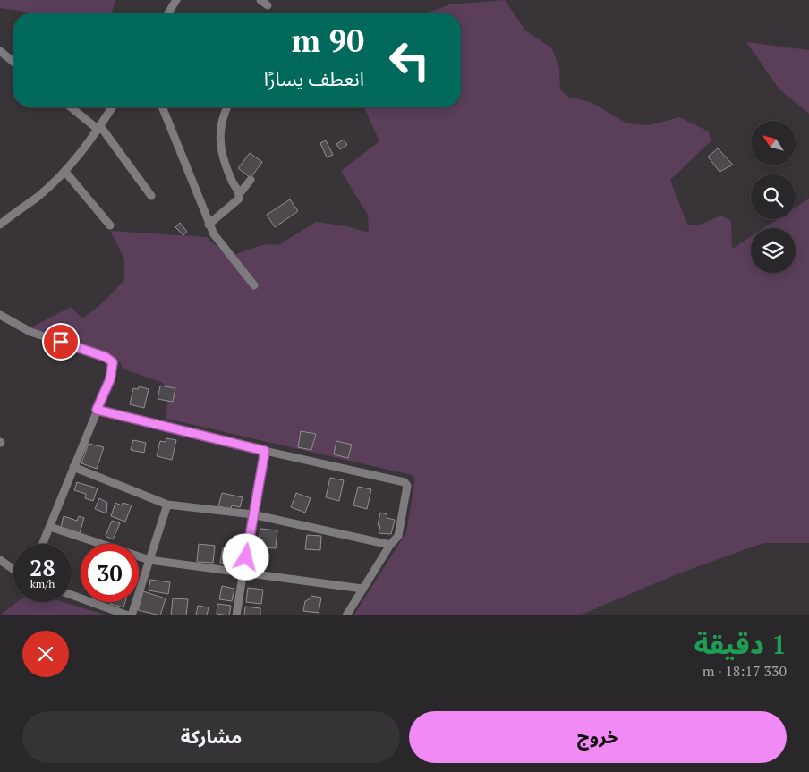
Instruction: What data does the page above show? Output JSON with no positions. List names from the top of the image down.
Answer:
{
  "north": "top left",
  "page": {
    "turn": ["90 m", "انعطف يسارًا"],
    "speed": "28 km/h",
    "limit": "30",
    "heading": ["1 دقيقة", "330 m · 18:17"],
    "buttons": ["خروج", "مشاركة"]
  }
}
